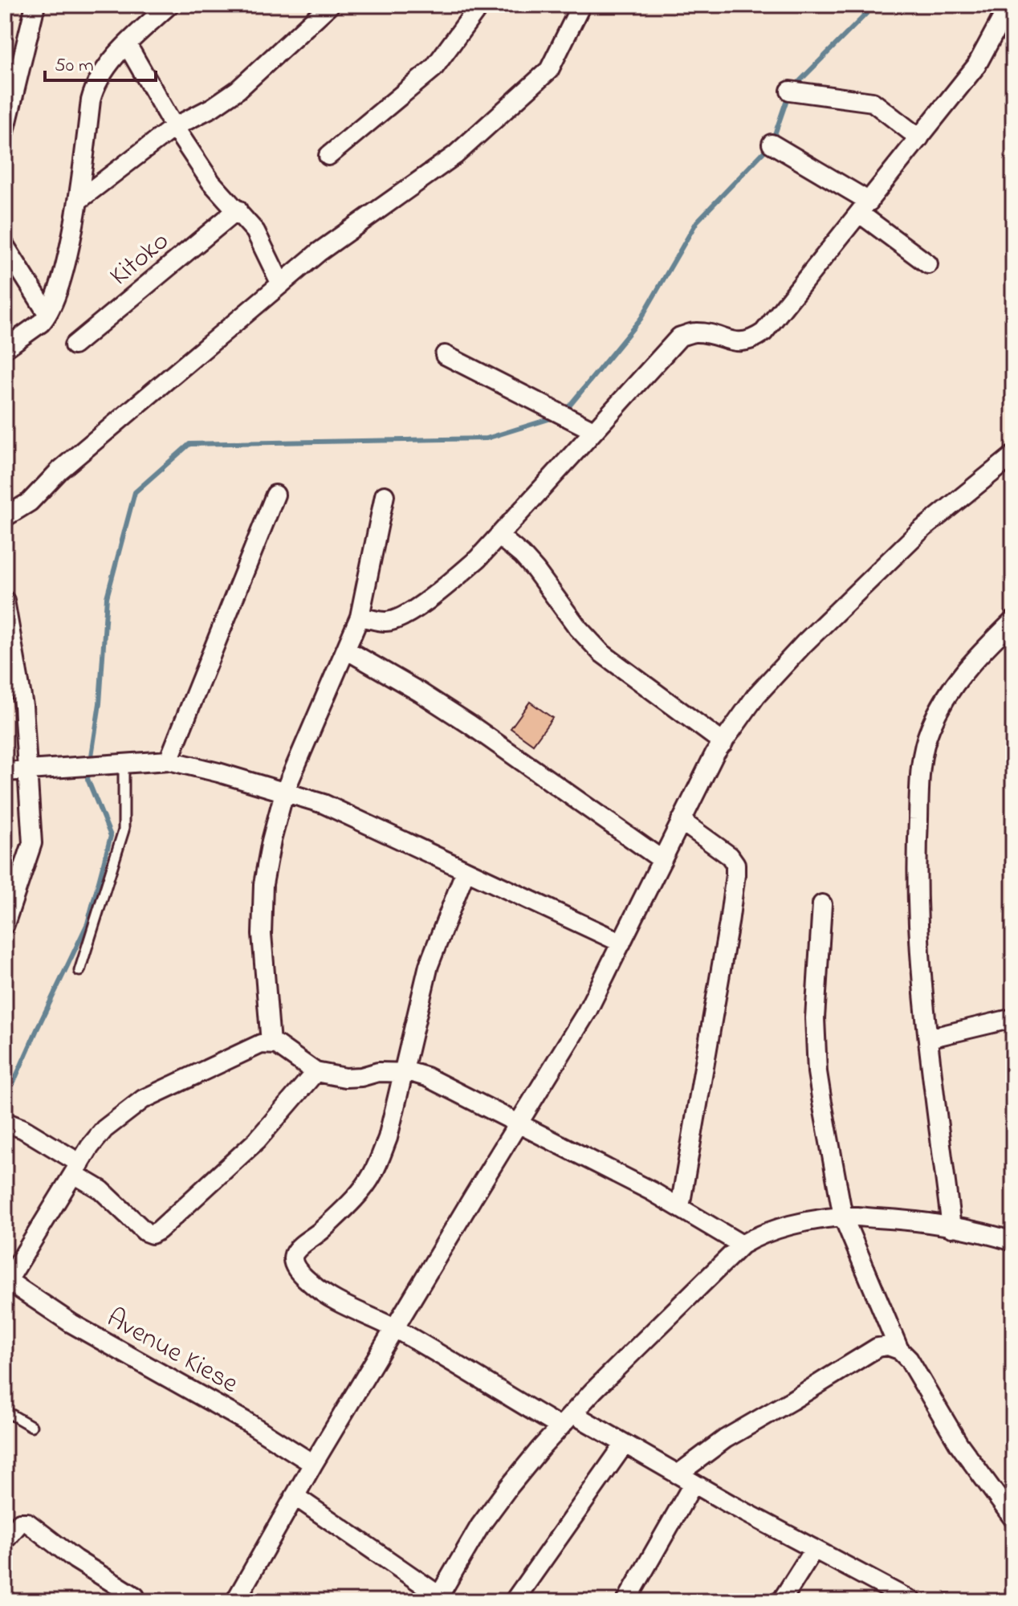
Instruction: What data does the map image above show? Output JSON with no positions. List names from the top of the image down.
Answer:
{
  "streets": {
    "street": ["Kitoko", "Avenue Kiese"]
  },
  "scale_bar": "50 m"
}
